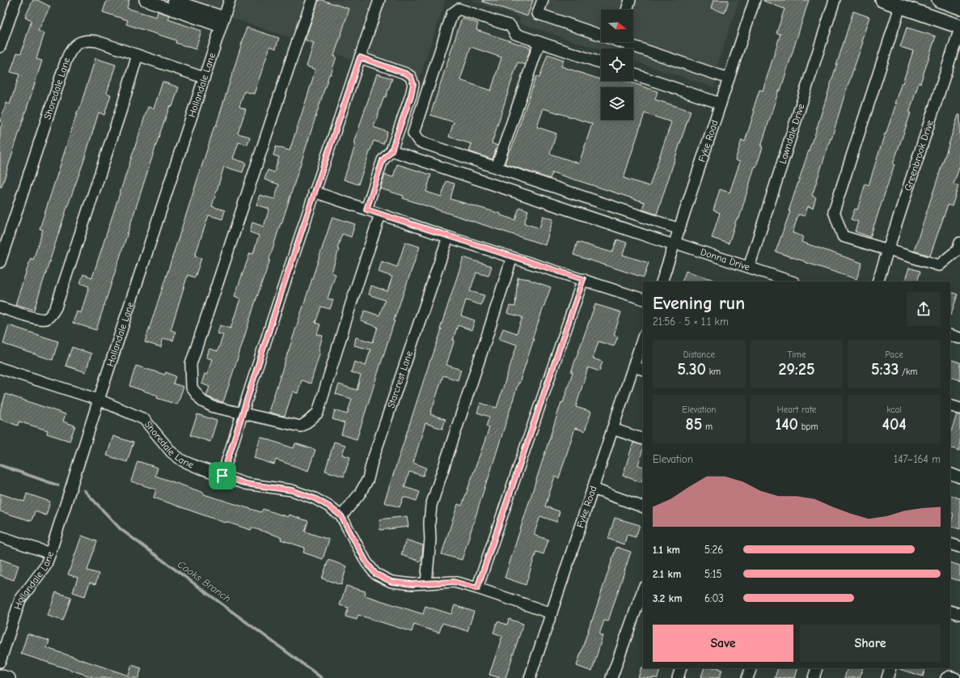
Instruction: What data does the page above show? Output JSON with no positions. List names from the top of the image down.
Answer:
{
  "streets": {
    "street": [
      "Hollandale Lane",
      "Shoredale Lane",
      "Lawndale Drive",
      "Fyke Road",
      "Greenbrook Drive",
      "Donna Drive",
      "Starcrest Lane"
    ]
  },
  "crossings": [
    ["Hollandale Lane", "Shoredale Lane"],
    ["Shoredale Lane", "Fyke Road"],
    ["Shoredale Lane", "Starcrest Lane"],
    ["Lawndale Drive", "Donna Drive"],
    ["Fyke Road", "Donna Drive"]
  ],
  "water": ["Cooks Branch"],
  "north": "right",
  "page": {
    "heading": ["Evening run", "21:56 · 5 × 1.1 km"],
    "stats": [
      ["Distance", "5.30 km"],
      ["Time", "29:25"],
      ["Pace", "5:33 /km"],
      ["Elevation", "85 m"],
      ["Heart rate", "140 bpm"],
      ["kcal", "404"]
    ],
    "chart": ["Elevation", "147–164 m"],
    "list": [
      {
        "name": "1.1 km",
        "note": "5:26"
      },
      {
        "name": "2.1 km",
        "note": "5:15"
      },
      {
        "name": "3.2 km",
        "note": "6:03"
      }
    ],
    "buttons": ["Save", "Share"]
  }
}
